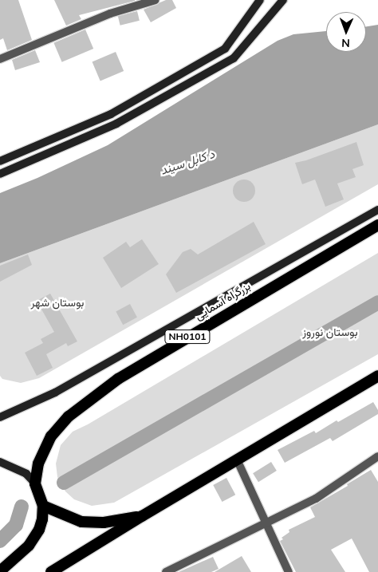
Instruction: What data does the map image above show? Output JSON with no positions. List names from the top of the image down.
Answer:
{
  "streets": {
    "highway": ["بزرگراه آسمایی", "NH0101"]
  },
  "crossings": [
    ["بزرگراه آسمایی", "NH0101"]
  ],
  "water": ["د کابل سيند"],
  "parks": ["بوستان شهر", "بوستان نوروز"],
  "north": "bottom"
}
